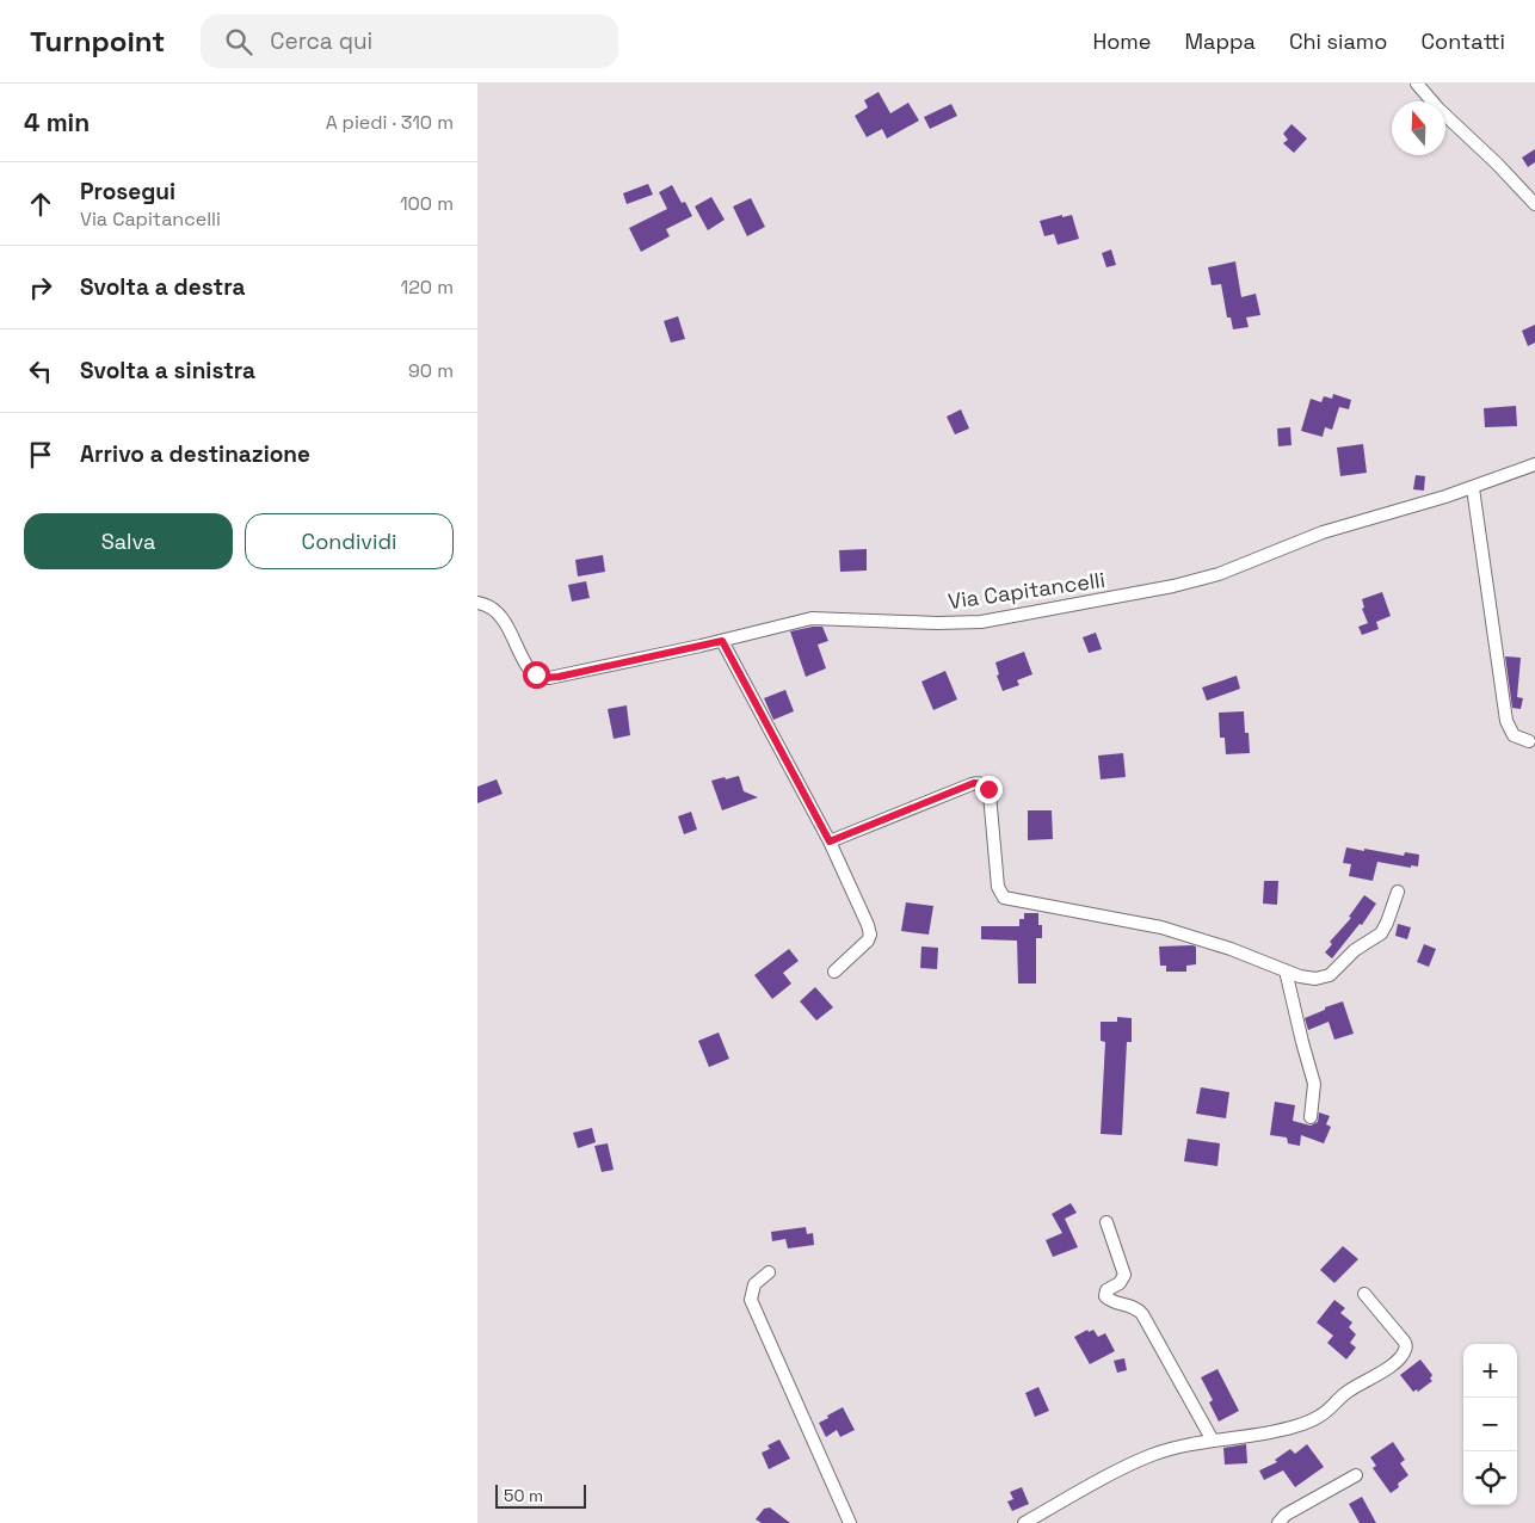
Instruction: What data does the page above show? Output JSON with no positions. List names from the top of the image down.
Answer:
{
  "streets": {
    "street": ["Via Capitancelli"]
  },
  "scale_bar": "50 m",
  "north": "top",
  "page": {
    "header": "Turnpoint",
    "search": "Cerca qui",
    "nav": [
      "Home",
      "Mappa",
      "Chi siamo",
      "Contatti"
    ],
    "heading": ["4 min", "A piedi · 310 m"],
    "list": [
      ["Prosegui", "Via Capitancelli", "100 m"],
      ["Svolta a destra", "120 m"],
      ["Svolta a sinistra", "90 m"],
      "Arrivo a destinazione"
    ],
    "buttons": ["Salva", "Condividi"],
    "map_buttons": ["+", "−"],
    "scale": "50 m"
  }
}
